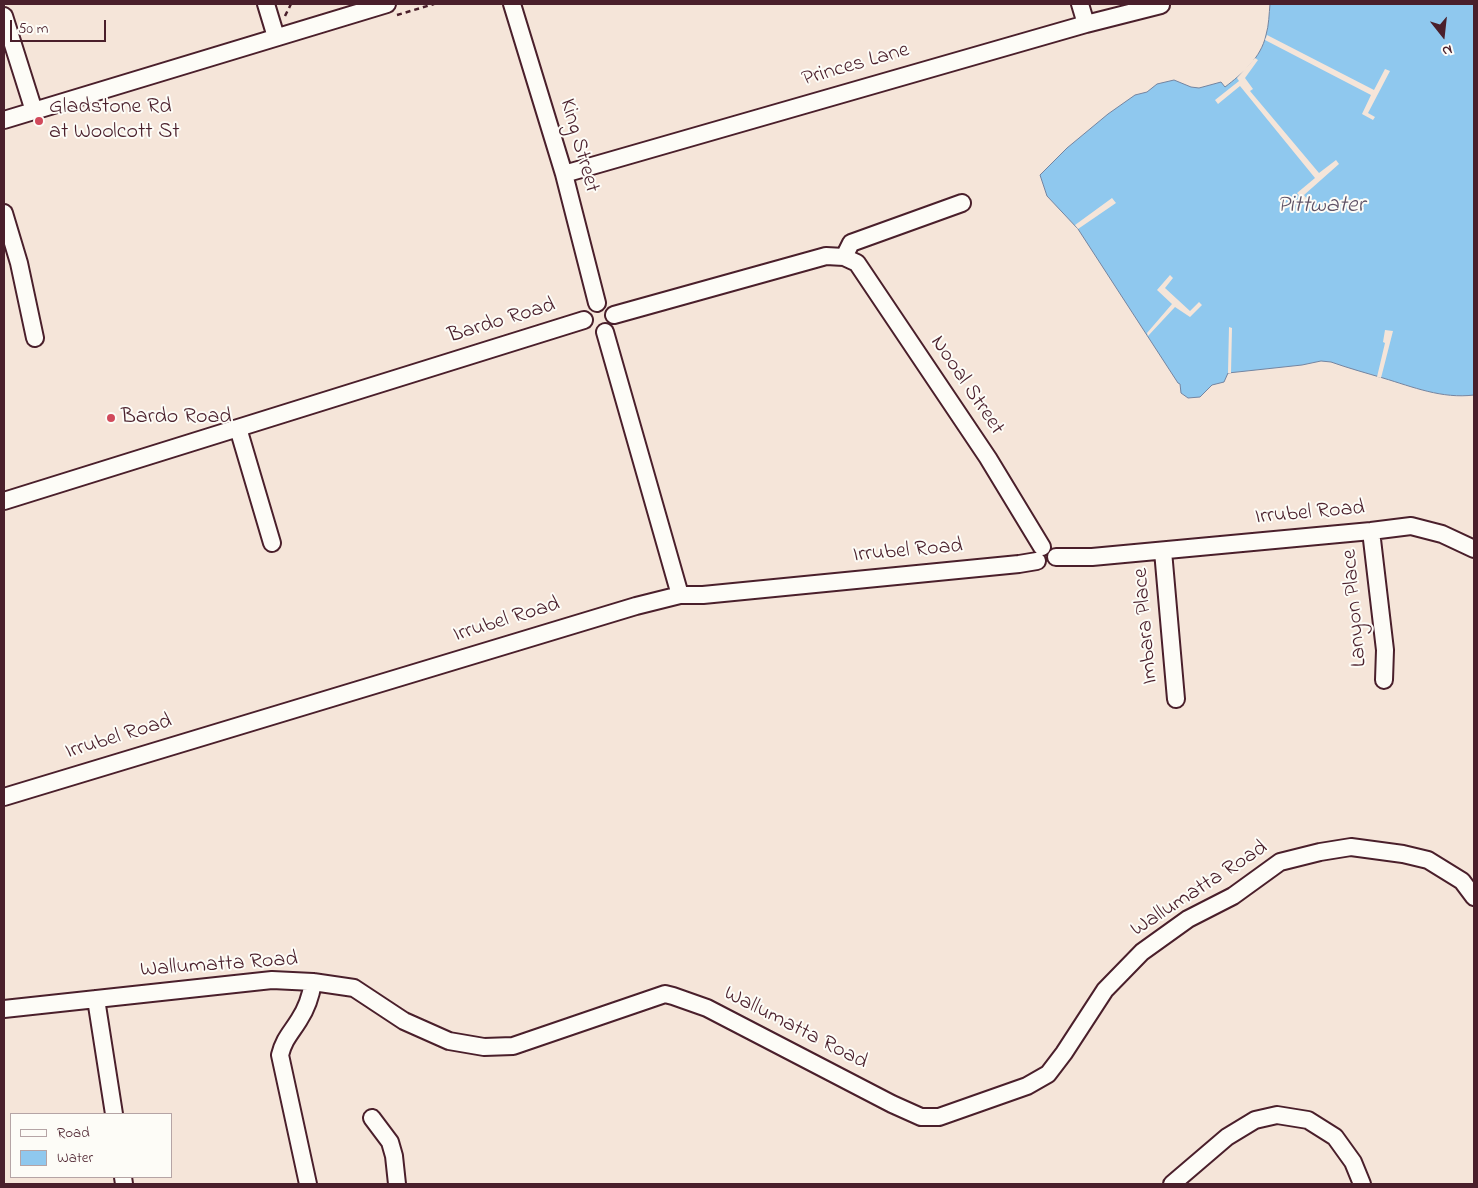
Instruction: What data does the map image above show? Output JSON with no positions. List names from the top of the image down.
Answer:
{
  "streets": {
    "street": [
      "Princes Lane",
      "King Street",
      "Bardo Road",
      "Nooal Street",
      "Irrubel Road",
      "Lanyon Place",
      "Imbara Place",
      "Wallumatta Road"
    ]
  },
  "crossings": [
    ["Princes Lane", "King Street"],
    ["King Street", "Bardo Road"],
    ["Nooal Street", "Irrubel Road"],
    ["Irrubel Road", "Lanyon Place"],
    ["Irrubel Road", "Imbara Place"]
  ],
  "water": ["Pittwater"],
  "places": ["Gladstone Rd at Woolcott St", "Bardo Road"],
  "legend": ["Road", "Water"],
  "scale_bar": "50 m",
  "north": "bottom"
}
